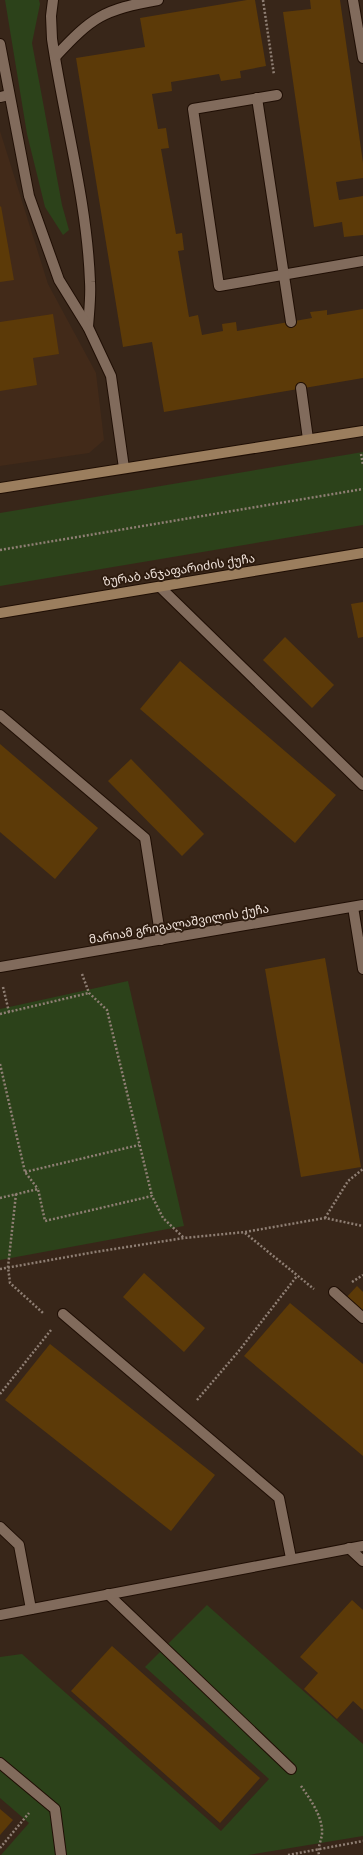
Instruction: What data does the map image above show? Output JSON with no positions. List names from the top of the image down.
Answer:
{
  "streets": {
    "main road": ["ზურაბ ანჯაფარიძის ქუჩა"],
    "street": ["მარიამ გრიგალაშვილის ქუჩა"]
  }
}
